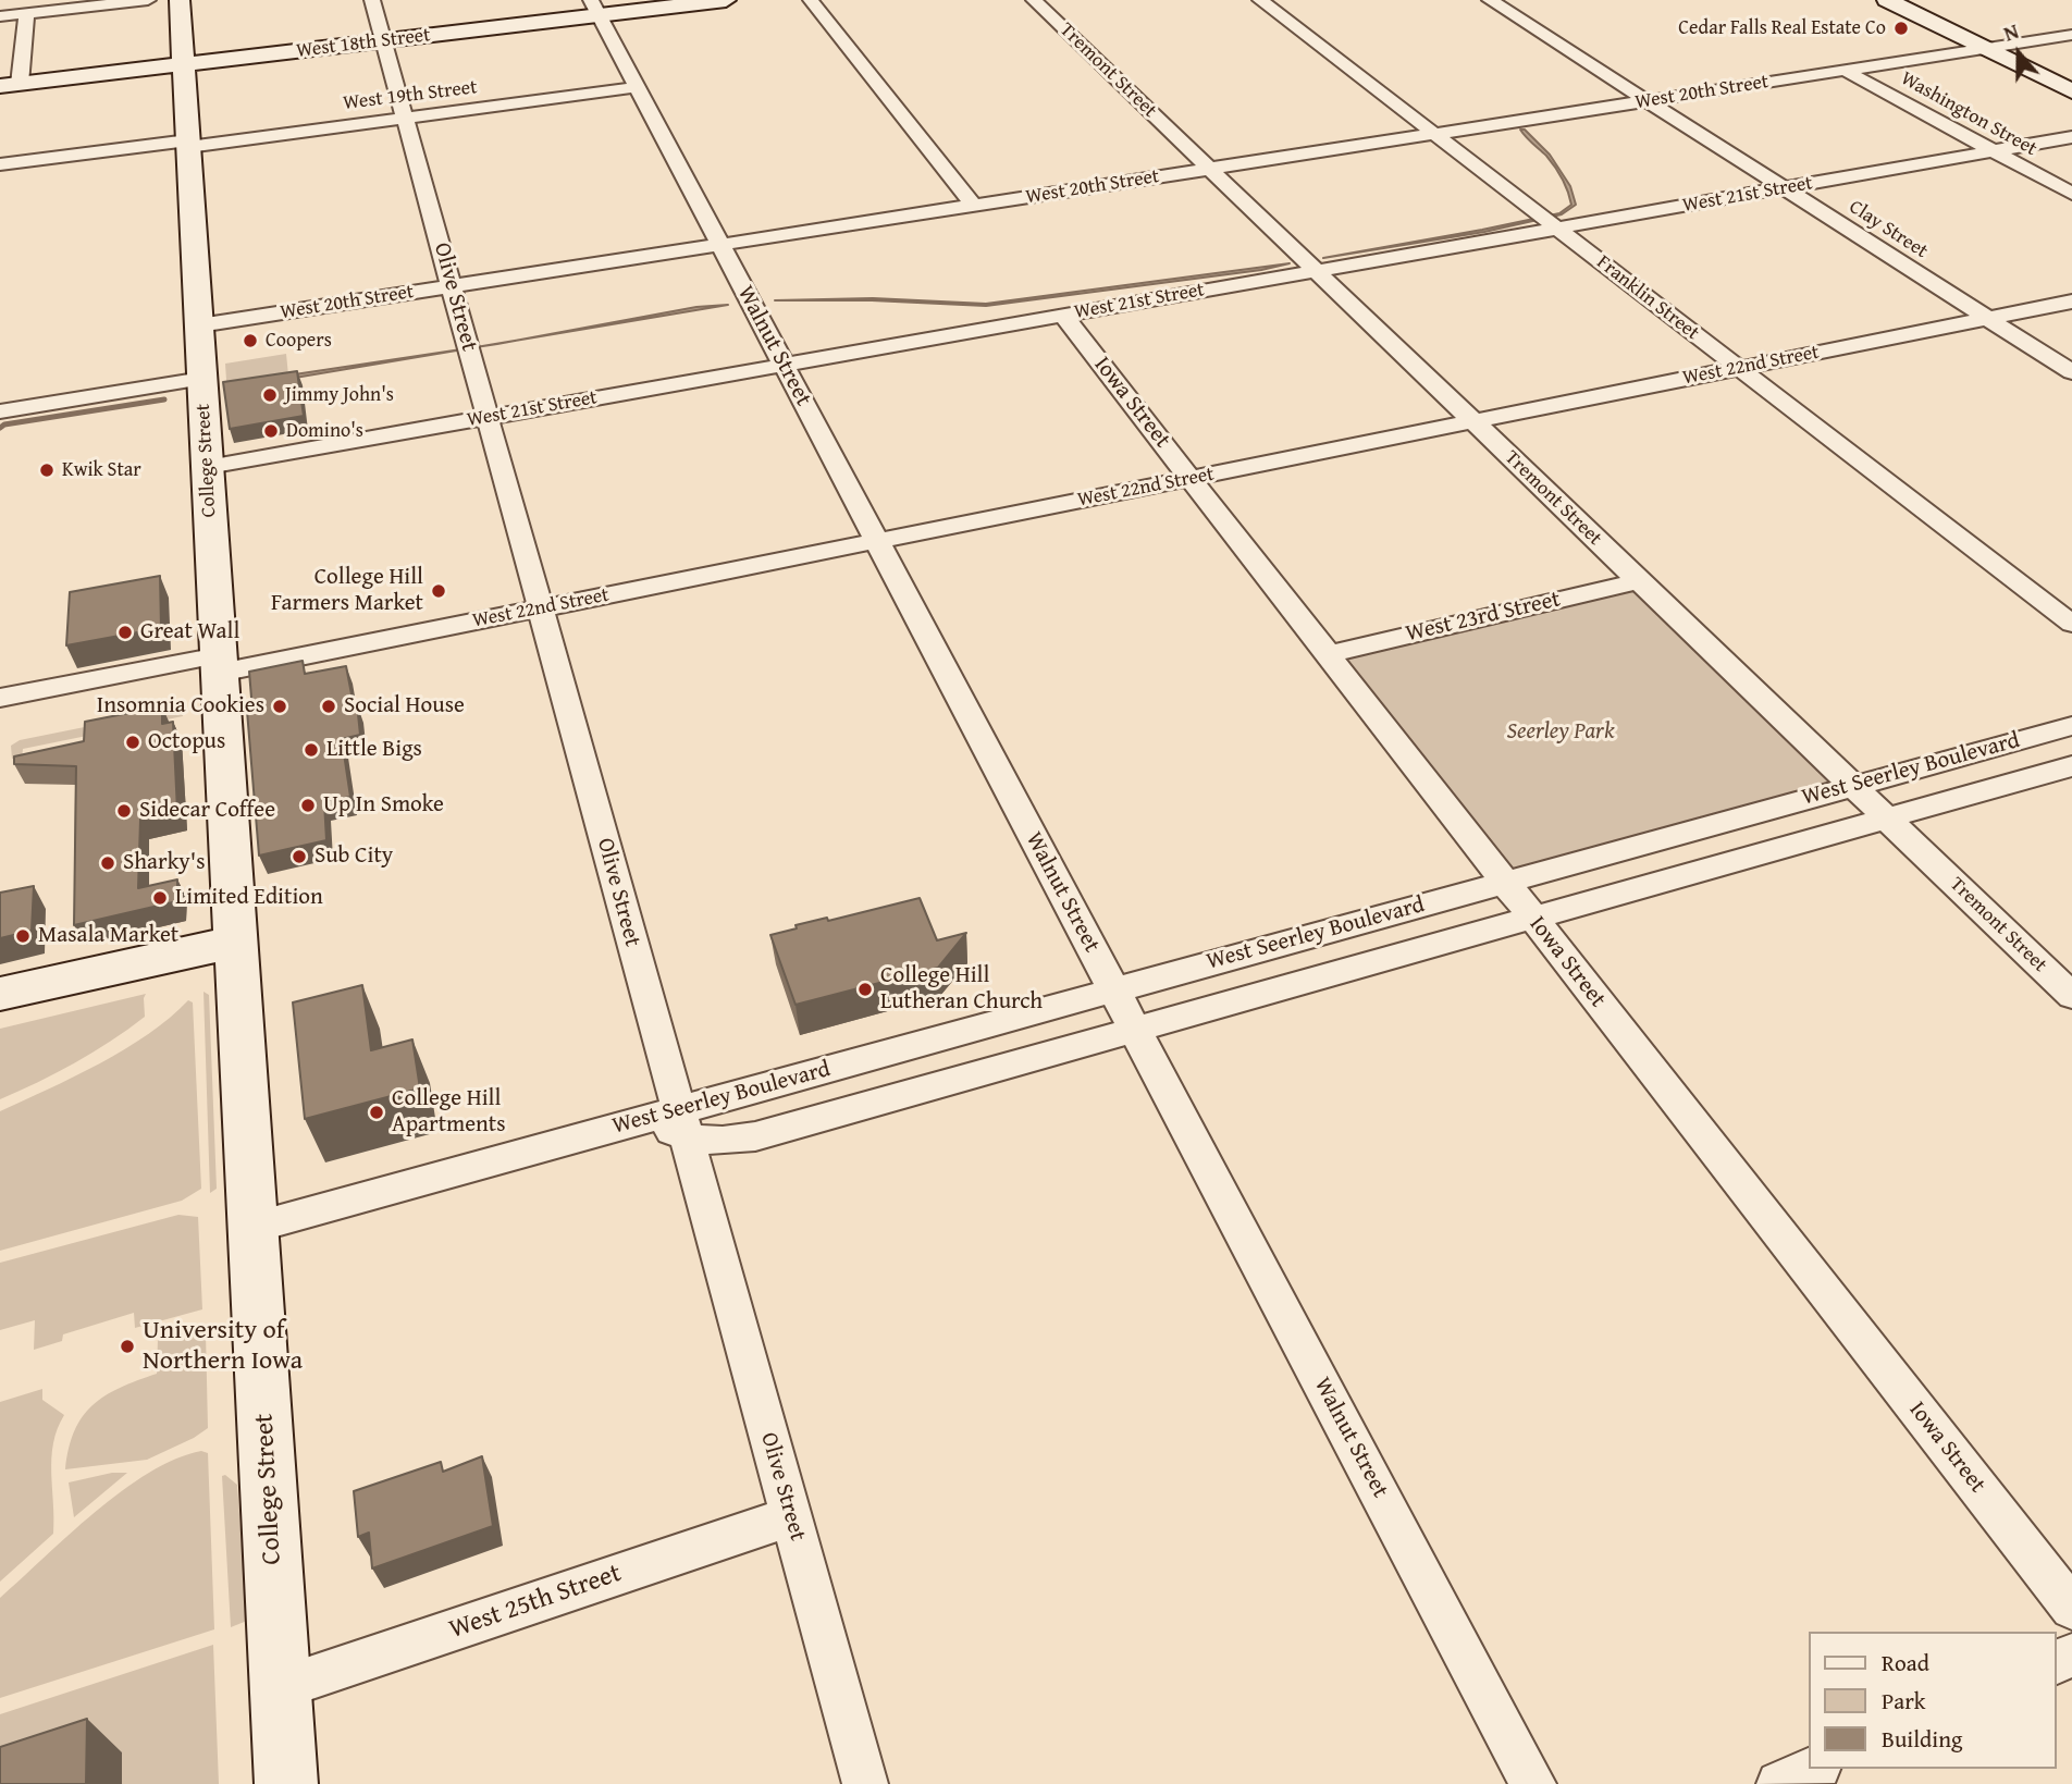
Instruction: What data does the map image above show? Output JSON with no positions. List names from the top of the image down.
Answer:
{
  "streets": {
    "street": [
      "West 18th Street",
      "Tremont Street",
      "West 20th Street",
      "West 19th Street",
      "Washington Street",
      "West 21st Street",
      "Clay Street",
      "Olive Street",
      "Franklin Street",
      "Walnut Street",
      "West 22nd Street",
      "Iowa Street",
      "College Street",
      "West 23rd Street",
      "West Seerley Boulevard",
      "West 25th Street"
    ]
  },
  "crossings": [
    ["West 18th Street", "Olive Street"],
    ["West 18th Street", "Walnut Street"],
    ["West 18th Street", "College Street"],
    ["Tremont Street", "West 20th Street"],
    ["Tremont Street", "West 21st Street"],
    ["Tremont Street", "West 22nd Street"],
    ["Tremont Street", "West 23rd Street"],
    ["Tremont Street", "West Seerley Boulevard"],
    ["West 20th Street", "Washington Street"],
    ["West 20th Street", "Clay Street"],
    ["West 20th Street", "Olive Street"],
    ["West 20th Street", "Franklin Street"],
    ["West 20th Street", "Walnut Street"],
    ["West 20th Street", "College Street"],
    ["West 19th Street", "Olive Street"],
    ["West 19th Street", "Walnut Street"],
    ["West 19th Street", "College Street"],
    ["Washington Street", "West 21st Street"],
    ["West 21st Street", "Clay Street"],
    ["West 21st Street", "Olive Street"],
    ["West 21st Street", "Franklin Street"],
    ["West 21st Street", "Walnut Street"],
    ["West 21st Street", "Iowa Street"],
    ["West 21st Street", "College Street"],
    ["Clay Street", "West 22nd Street"],
    ["Olive Street", "West 22nd Street"],
    ["Olive Street", "West Seerley Boulevard"],
    ["Olive Street", "West 25th Street"],
    ["Franklin Street", "West 22nd Street"],
    ["Walnut Street", "West 22nd Street"],
    ["Walnut Street", "West Seerley Boulevard"],
    ["West 22nd Street", "Iowa Street"],
    ["West 22nd Street", "College Street"],
    ["Iowa Street", "West 23rd Street"],
    ["Iowa Street", "West Seerley Boulevard"],
    ["College Street", "West Seerley Boulevard"],
    ["College Street", "West 25th Street"]
  ],
  "parks": ["Seerley Park"],
  "places": [
    "Cedar Falls Real Estate Co",
    "Coopers",
    "Jimmy John's",
    "Domino's",
    "Kwik Star",
    "College Hill Farmers Market",
    "Great Wall",
    "Insomnia Cookies",
    "Social House",
    "Octopus",
    "Little Bigs",
    "Up In Smoke",
    "Sidecar Coffee",
    "Sub City",
    "Sharky's",
    "Limited Edition",
    "Masala Market",
    "College Hill Lutheran Church",
    "College Hill Apartments",
    "University of Northern Iowa"
  ],
  "legend": ["Road", "Park", "Building"],
  "north": "top"
}
